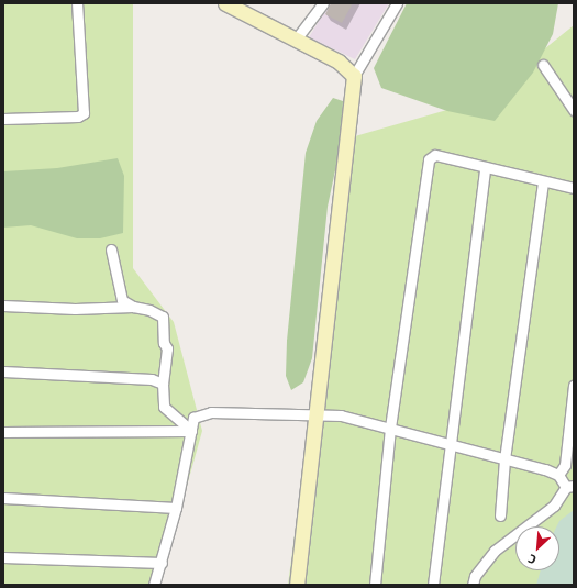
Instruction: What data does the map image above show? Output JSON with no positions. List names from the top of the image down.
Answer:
{
  "north": "bottom left"
}
